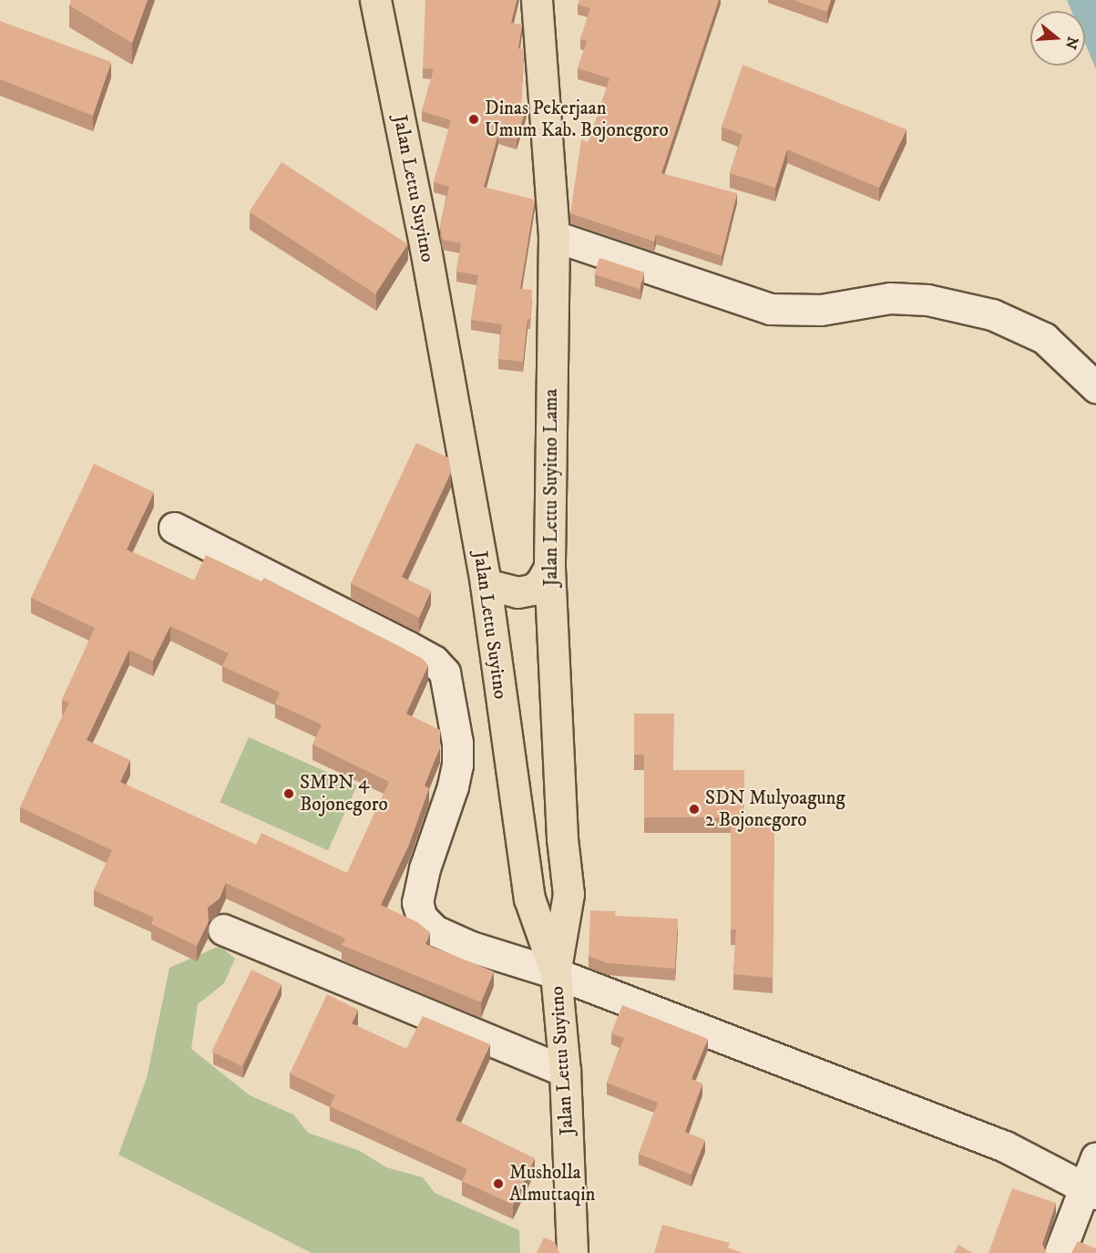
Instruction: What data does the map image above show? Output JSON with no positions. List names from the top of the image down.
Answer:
{
  "streets": {
    "main road": ["Jalan Lettu Suyitno", "Jalan Lettu Suyitno Lama"]
  },
  "crossings": [
    ["Jalan Lettu Suyitno", "Jalan Lettu Suyitno Lama"]
  ],
  "places": [
    "Dinas Pekerjaan Umum Kab. Bojonegoro",
    "SMPN 4 Bojonegoro",
    "SDN Mulyoagung 2 Bojonegoro",
    "Musholla Almuttaqin"
  ],
  "north": "right"
}
